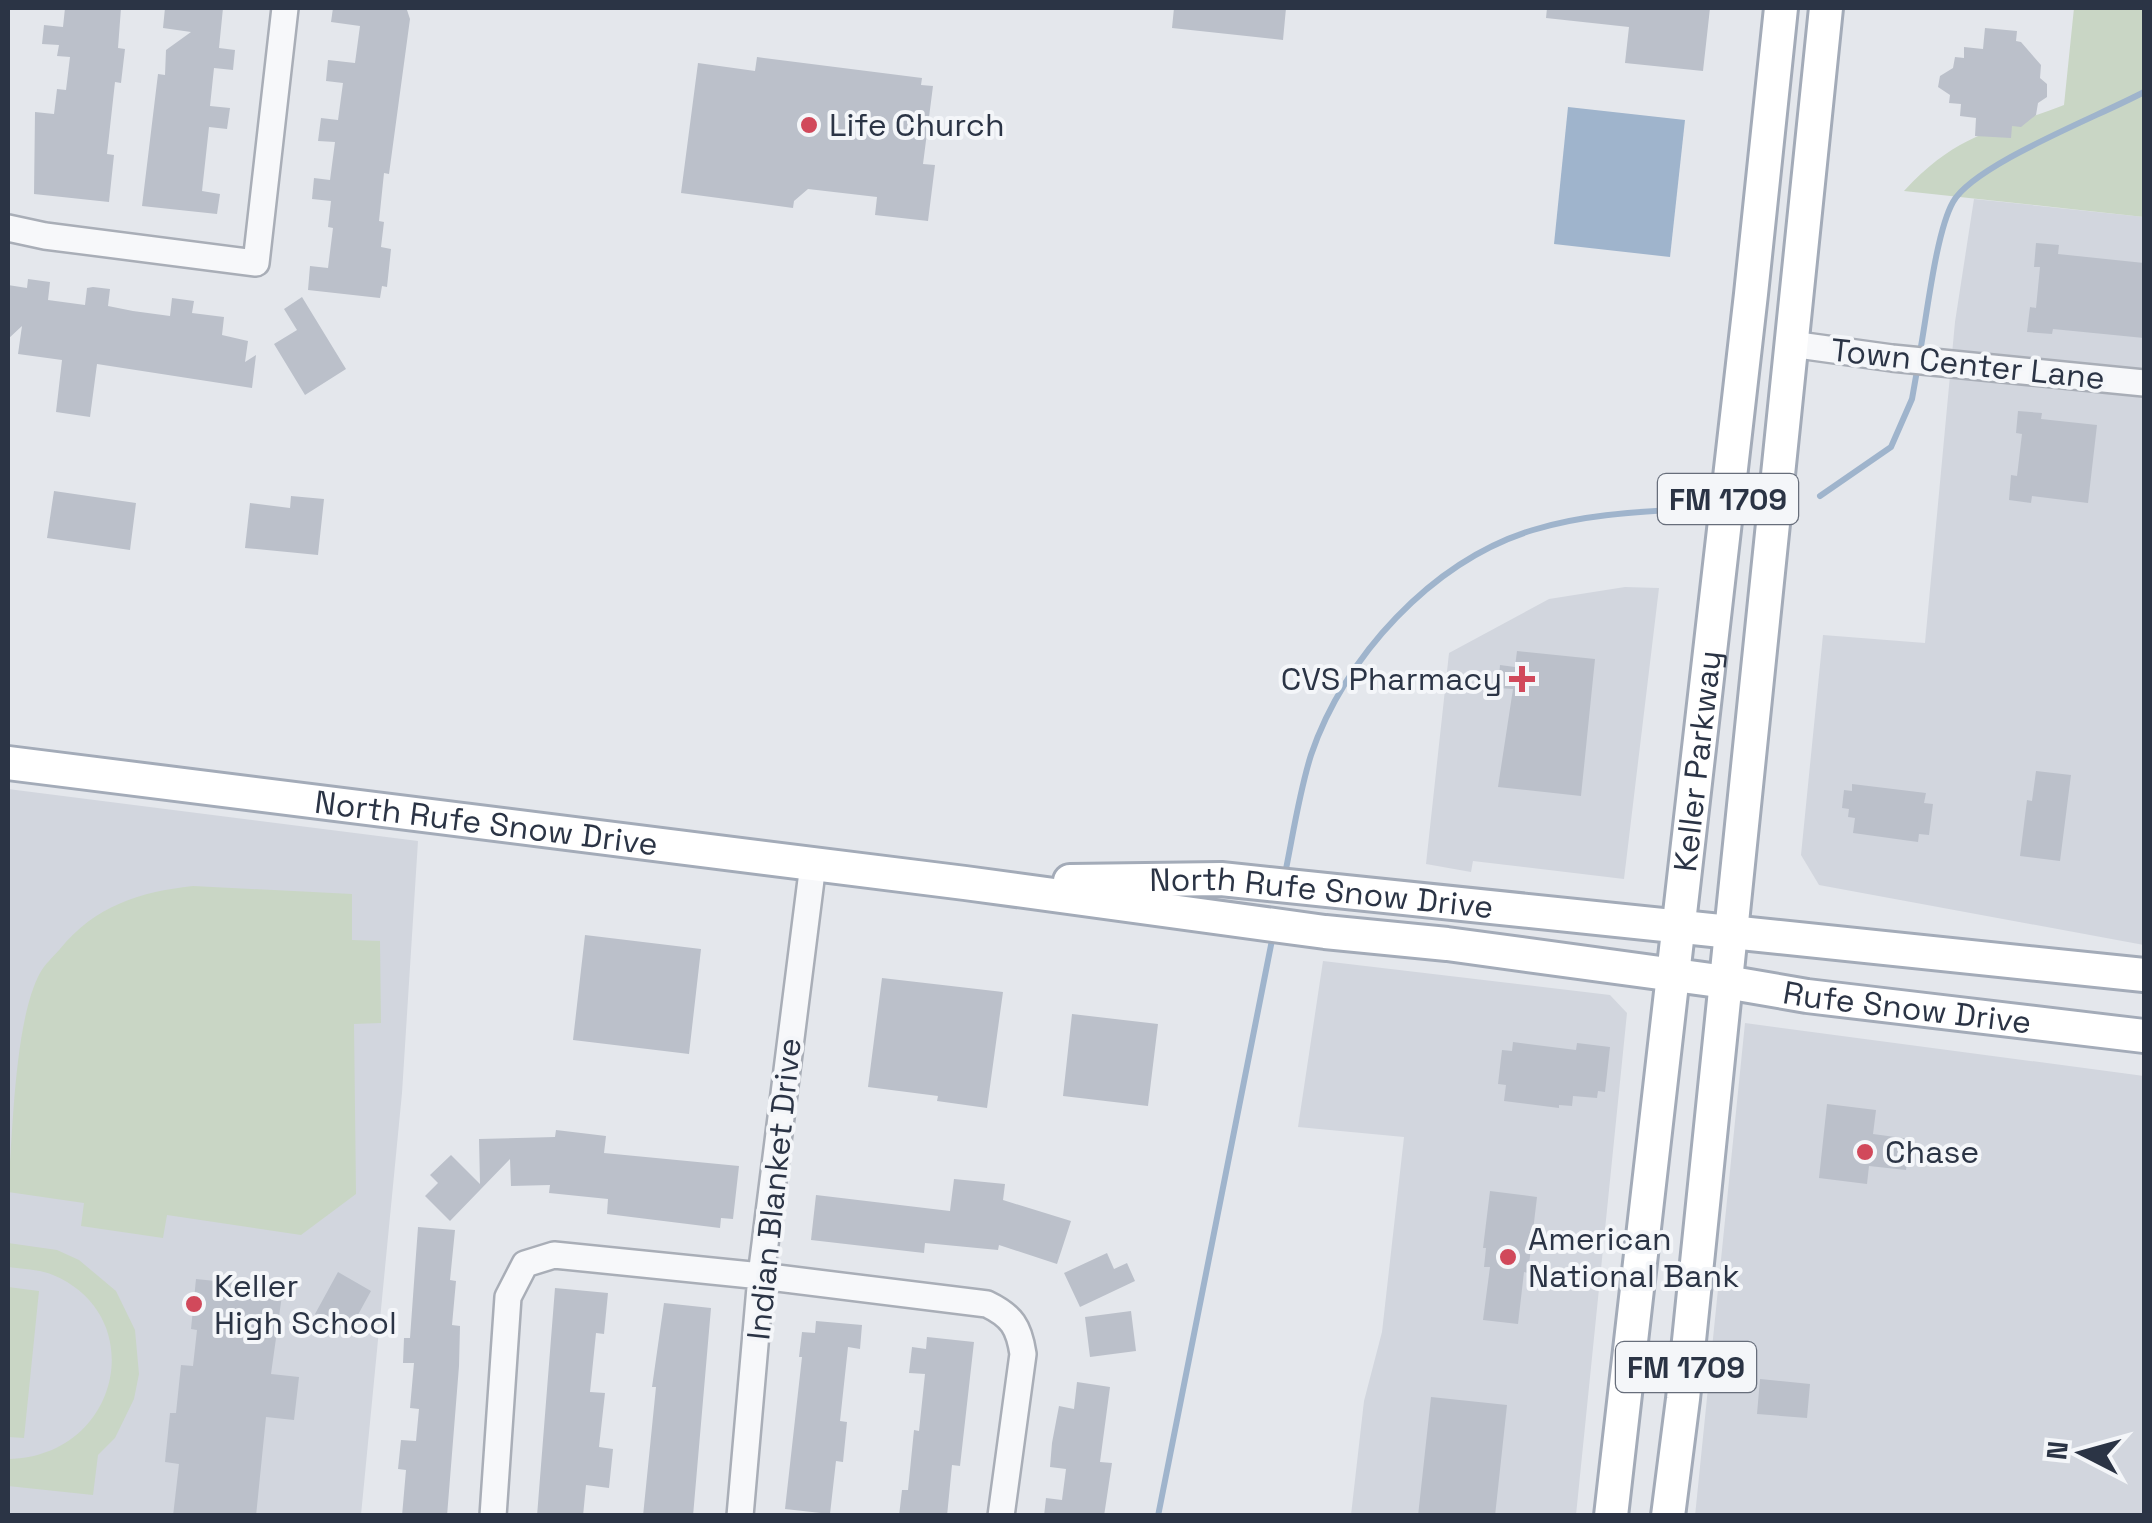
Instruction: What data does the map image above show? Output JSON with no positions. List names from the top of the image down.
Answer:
{
  "streets": {
    "main road": [
      "FM 1709",
      "Keller Parkway",
      "North Rufe Snow Drive",
      "Rufe Snow Drive"
    ],
    "street": ["Town Center Lane", "Indian Blanket Drive"]
  },
  "crossings": [
    ["Town Center Lane", "Keller Parkway"],
    ["Keller Parkway", "North Rufe Snow Drive"],
    ["Keller Parkway", "Rufe Snow Drive"],
    ["North Rufe Snow Drive", "Rufe Snow Drive"],
    ["North Rufe Snow Drive", "Indian Blanket Drive"]
  ],
  "places": {
    "other": [
      "Life Church",
      "Chase",
      "American National Bank",
      "Keller High School"
    ],
    "health": ["CVS Pharmacy"]
  },
  "north": "left"
}
